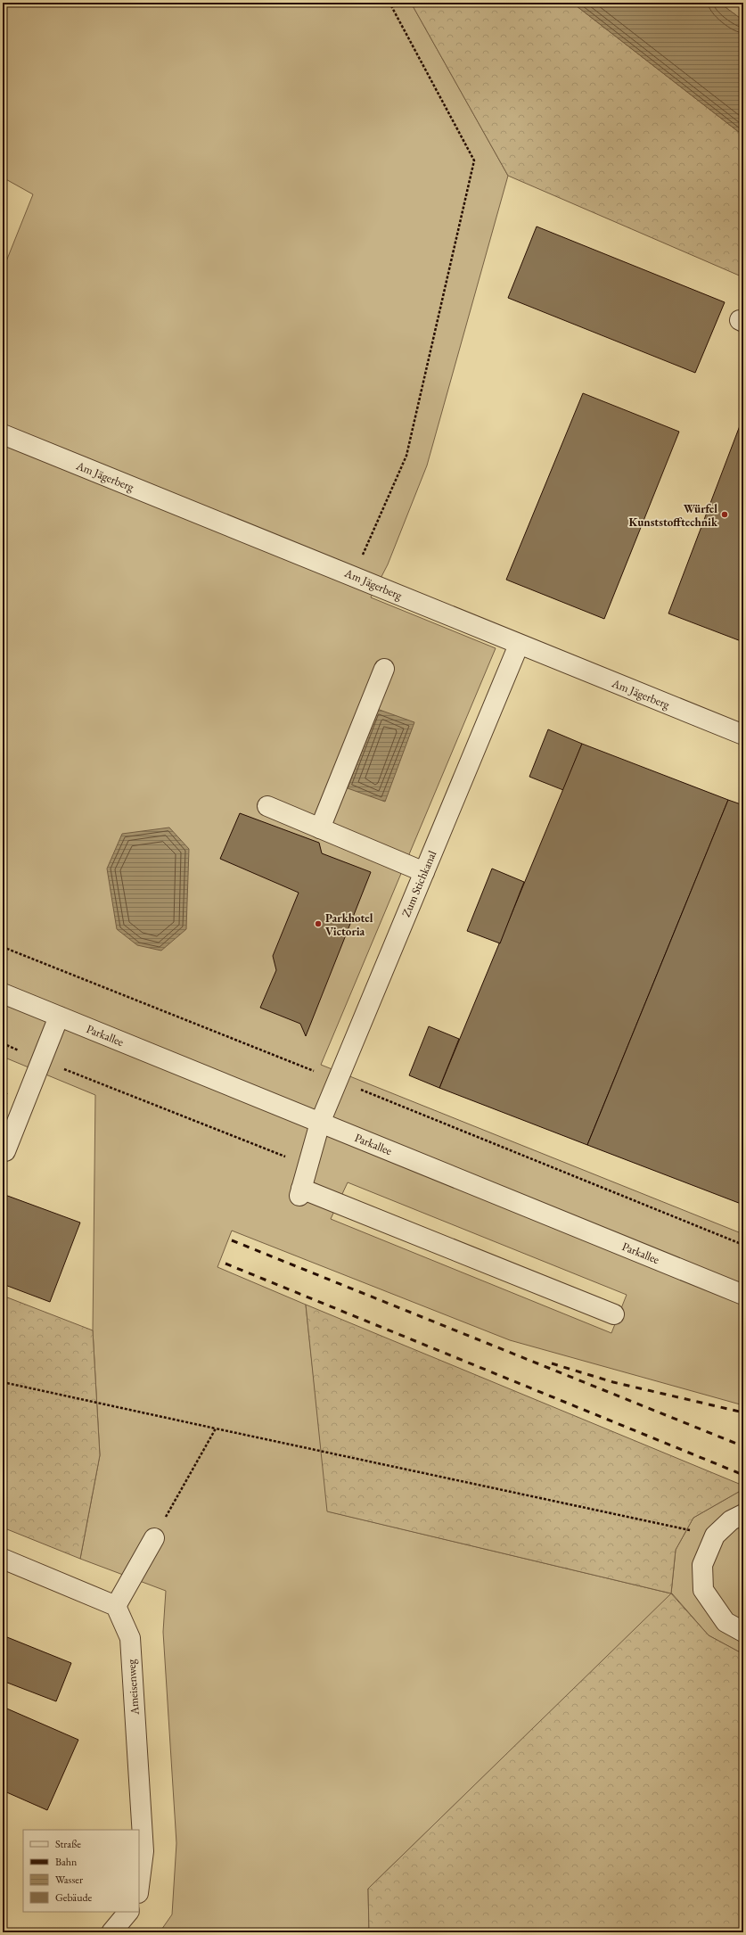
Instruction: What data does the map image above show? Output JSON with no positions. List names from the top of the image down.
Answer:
{
  "streets": {
    "street": [
      "Am Jägerberg",
      "Zum Stichkanal",
      "Parkallee",
      "Ameisenweg"
    ]
  },
  "crossings": [
    ["Am Jägerberg", "Zum Stichkanal"],
    ["Zum Stichkanal", "Parkallee"]
  ],
  "places": ["Würfel Kunststofftechnik", "Parkhotel Victoria"],
  "legend": [
    "Straße",
    "Bahn",
    "Wasser",
    "Gebäude"
  ]
}
